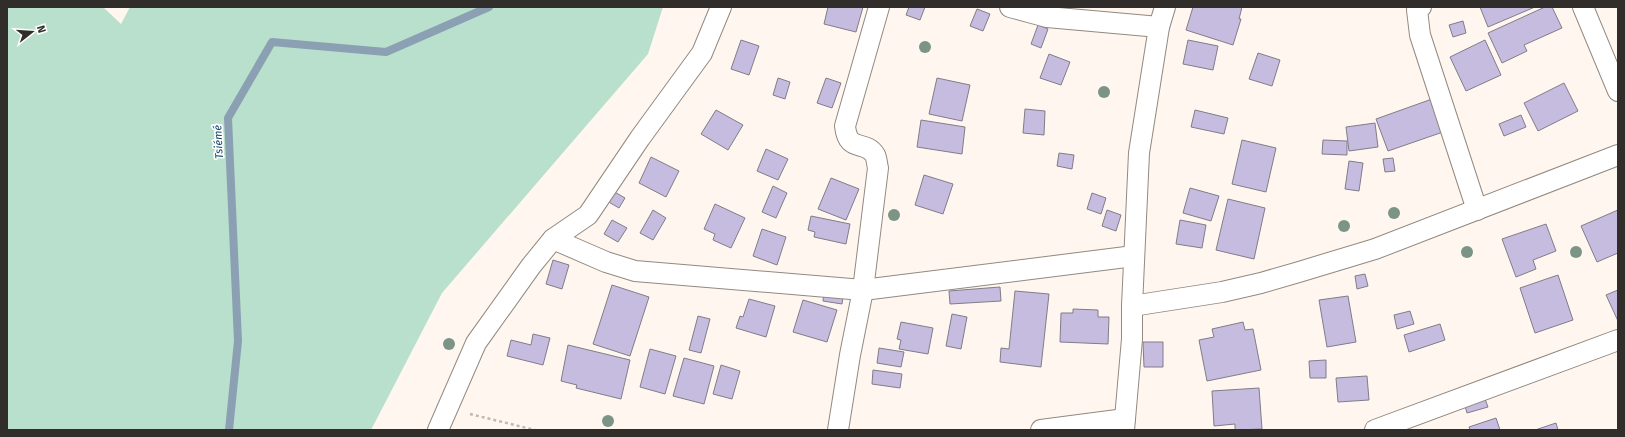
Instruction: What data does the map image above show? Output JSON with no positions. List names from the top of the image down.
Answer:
{
  "water": ["Tsiémé"],
  "north": "right"
}
